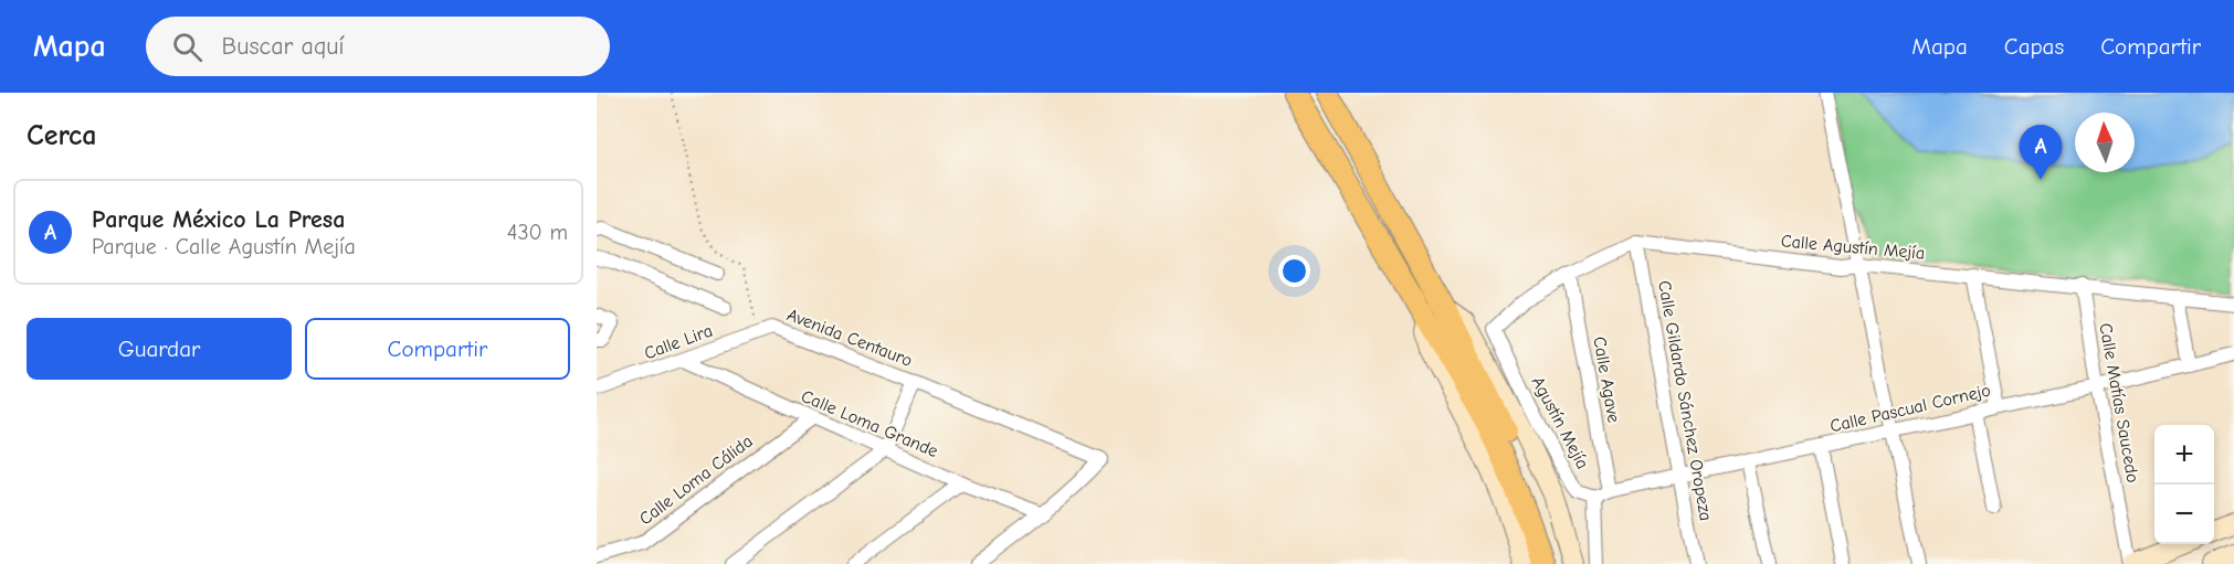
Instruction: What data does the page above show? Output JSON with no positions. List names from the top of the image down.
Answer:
{
  "streets": {
    "street": [
      "Calle Agustín Mejía",
      "Avenida Centauro",
      "Calle Lira",
      "Calle Agave",
      "Calle Gildardo Sánchez Oropeza",
      "Calle Matías Saucedo",
      "Calle Pascual Cornejo",
      "Agustín Mejía",
      "Calle Loma Grande",
      "Calle Loma Cálida"
    ]
  },
  "crossings": [
    ["Calle Agustín Mejía", "Calle Gildardo Sánchez Oropeza"],
    ["Calle Agustín Mejía", "Calle Matías Saucedo"],
    ["Avenida Centauro", "Calle Lira"],
    ["Avenida Centauro", "Calle Loma Grande"],
    ["Calle Lira", "Calle Loma Grande"],
    ["Calle Agave", "Calle Pascual Cornejo"],
    ["Calle Agave", "Agustín Mejía"],
    ["Calle Gildardo Sánchez Oropeza", "Calle Pascual Cornejo"],
    ["Calle Matías Saucedo", "Calle Pascual Cornejo"],
    ["Calle Pascual Cornejo", "Agustín Mejía"],
    ["Calle Loma Grande", "Calle Loma Cálida"]
  ],
  "north": "top",
  "page": {
    "header": "Mapa",
    "search": "Buscar aquí",
    "nav": ["Mapa", "Capas", "Compartir"],
    "heading": "Cerca",
    "pins": "A",
    "list": [
      {
        "mark": "A",
        "name": "Parque México La Presa",
        "note": "Parque · Calle Agustín Mejía",
        "value": "430 m"
      }
    ],
    "buttons": ["Guardar", "Compartir"],
    "map_buttons": ["+", "−"]
  }
}
